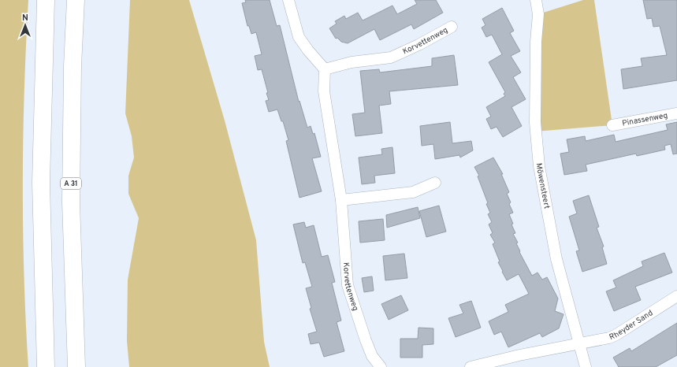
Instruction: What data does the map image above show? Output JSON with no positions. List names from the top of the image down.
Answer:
{
  "streets": {
    "highway": ["A 31"],
    "street": [
      "Korvettenweg",
      "Pinassenweg",
      "Möwensteert",
      "Rheyder Sand"
    ]
  },
  "crossings": [
    ["Möwensteert", "Rheyder Sand"]
  ],
  "north": "top"
}
